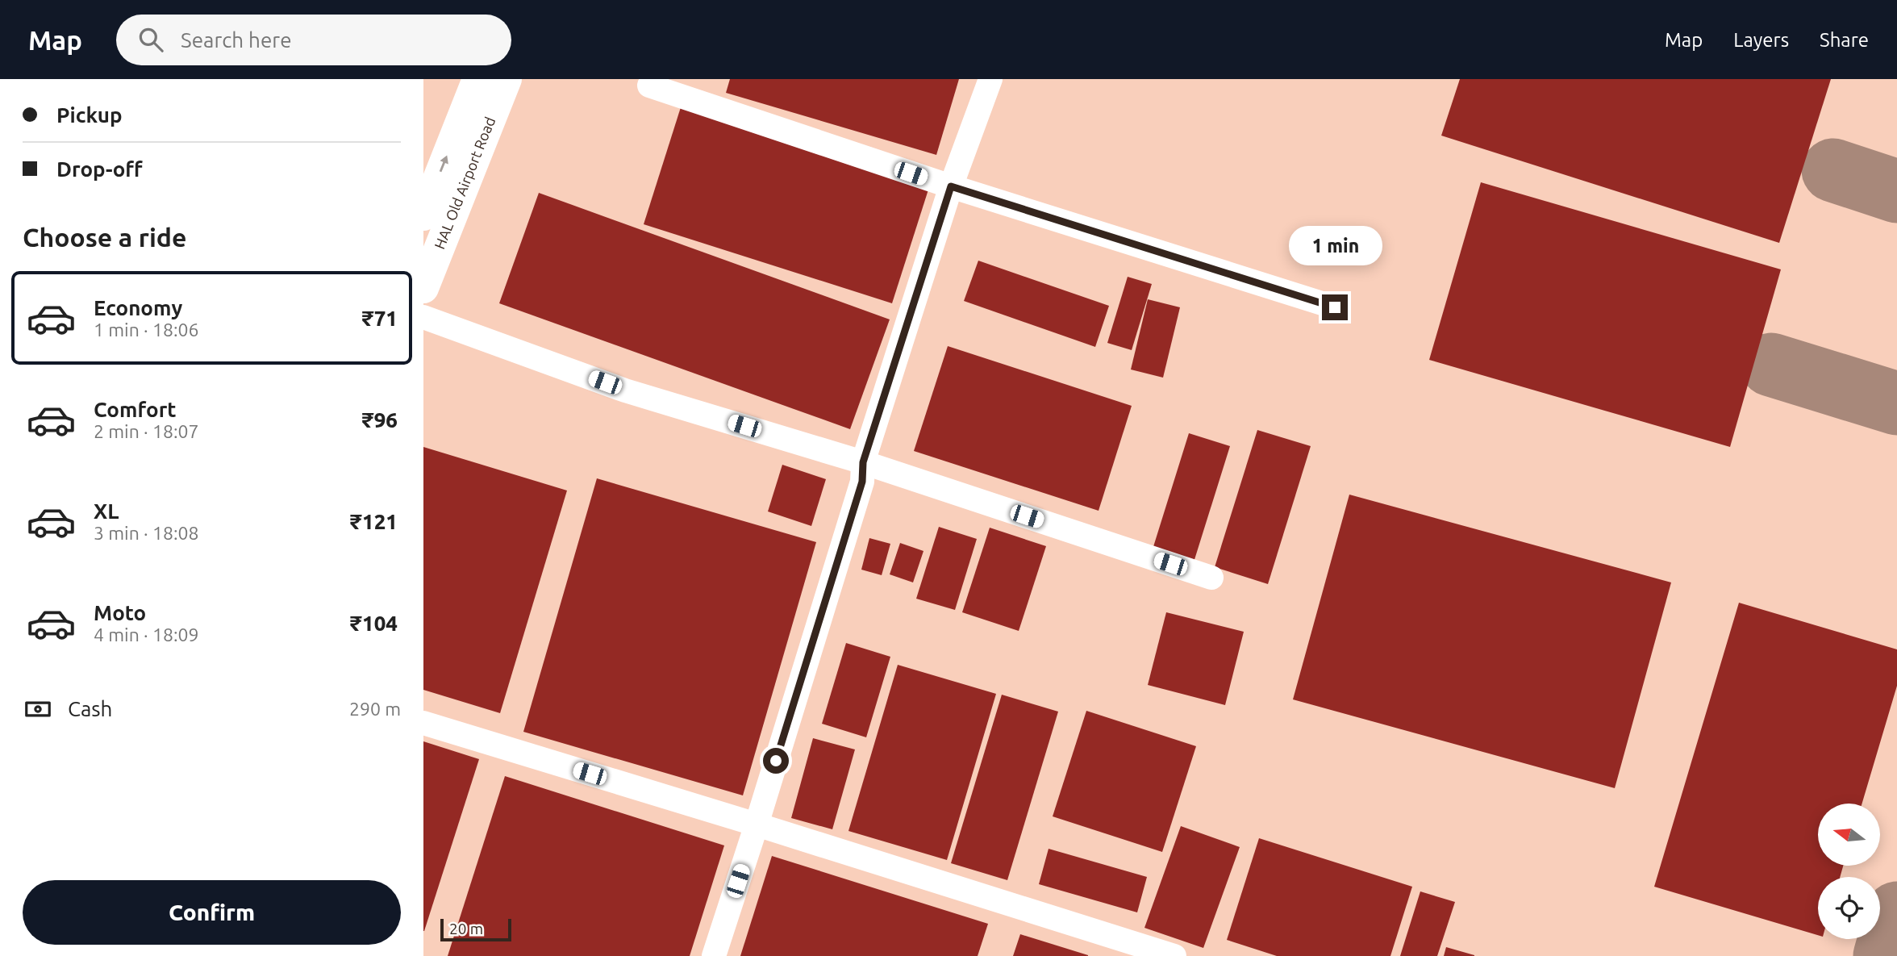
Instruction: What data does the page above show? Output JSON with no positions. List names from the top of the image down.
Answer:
{
  "streets": {
    "main road": ["HAL Old Airport Road"]
  },
  "scale_bar": "20 m",
  "north": "left",
  "page": {
    "header": "Map",
    "search": "Search here",
    "nav": ["Map", "Layers", "Share"],
    "banner": ["Pickup", "Drop-off"],
    "heading": "Choose a ride",
    "bubble": "1 min",
    "list": [
      {
        "name": "Economy",
        "note": "1 min · 18:06",
        "value": "₹71"
      },
      {
        "name": "Comfort",
        "note": "2 min · 18:07",
        "value": "₹96"
      },
      {
        "name": "XL",
        "note": "3 min · 18:08",
        "value": "₹121"
      },
      {
        "name": "Moto",
        "note": "4 min · 18:09",
        "value": "₹104"
      }
    ],
    "pay": ["Cash", "290 m"],
    "buttons": "Confirm",
    "scale": "20 m"
  }
}
